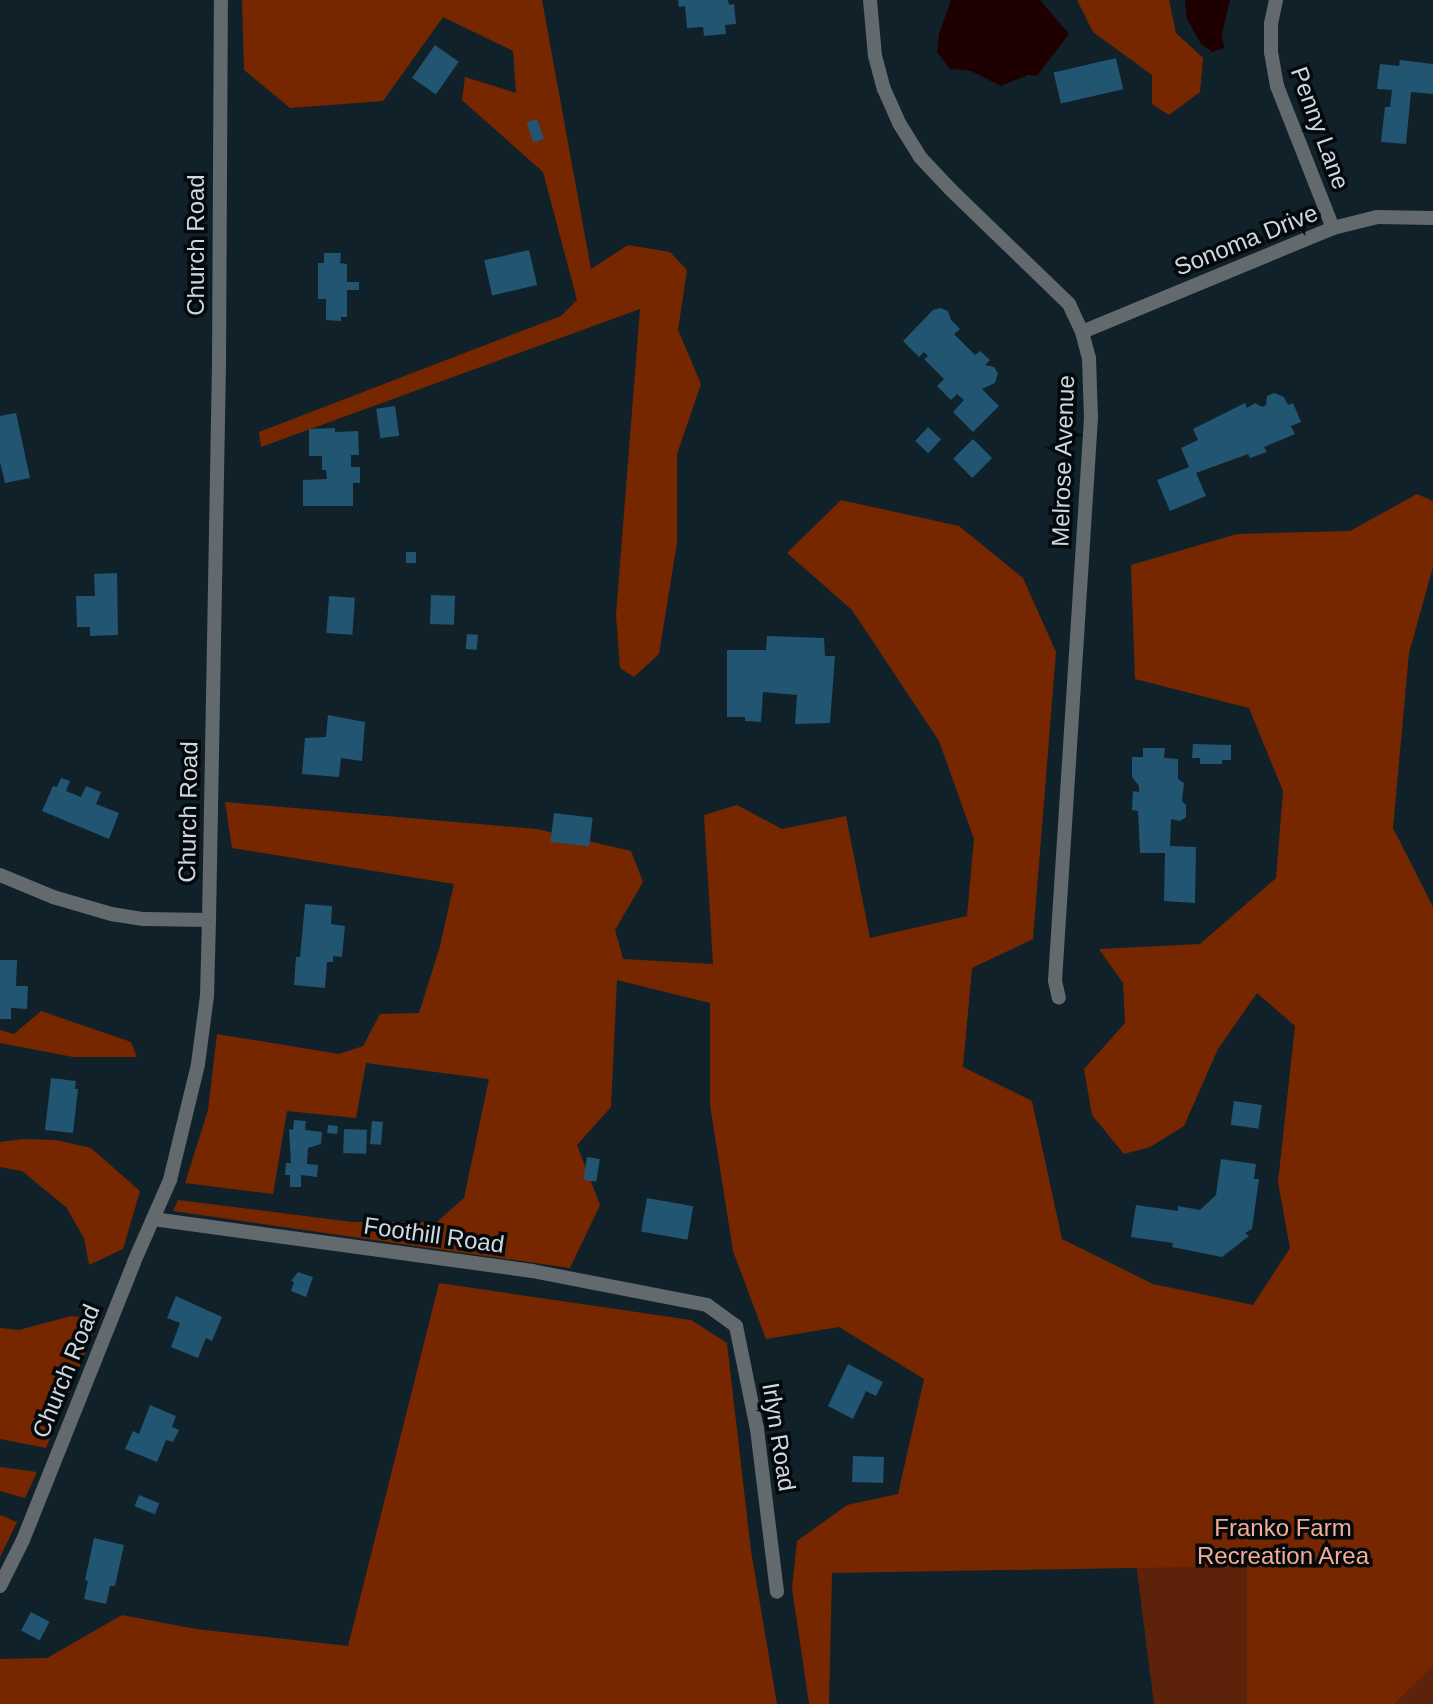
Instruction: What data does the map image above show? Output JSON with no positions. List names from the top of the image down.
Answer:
{
  "streets": {
    "street": [
      "Penny Lane",
      "Sonoma Drive",
      "Church Road",
      "Melrose Avenue",
      "Foothill Road",
      "Irlyn Road"
    ]
  },
  "crossings": [
    ["Penny Lane", "Sonoma Drive"],
    ["Sonoma Drive", "Melrose Avenue"],
    ["Church Road", "Foothill Road"],
    ["Foothill Road", "Irlyn Road"]
  ],
  "parks": ["Franko Farm Recreation Area"]
}
